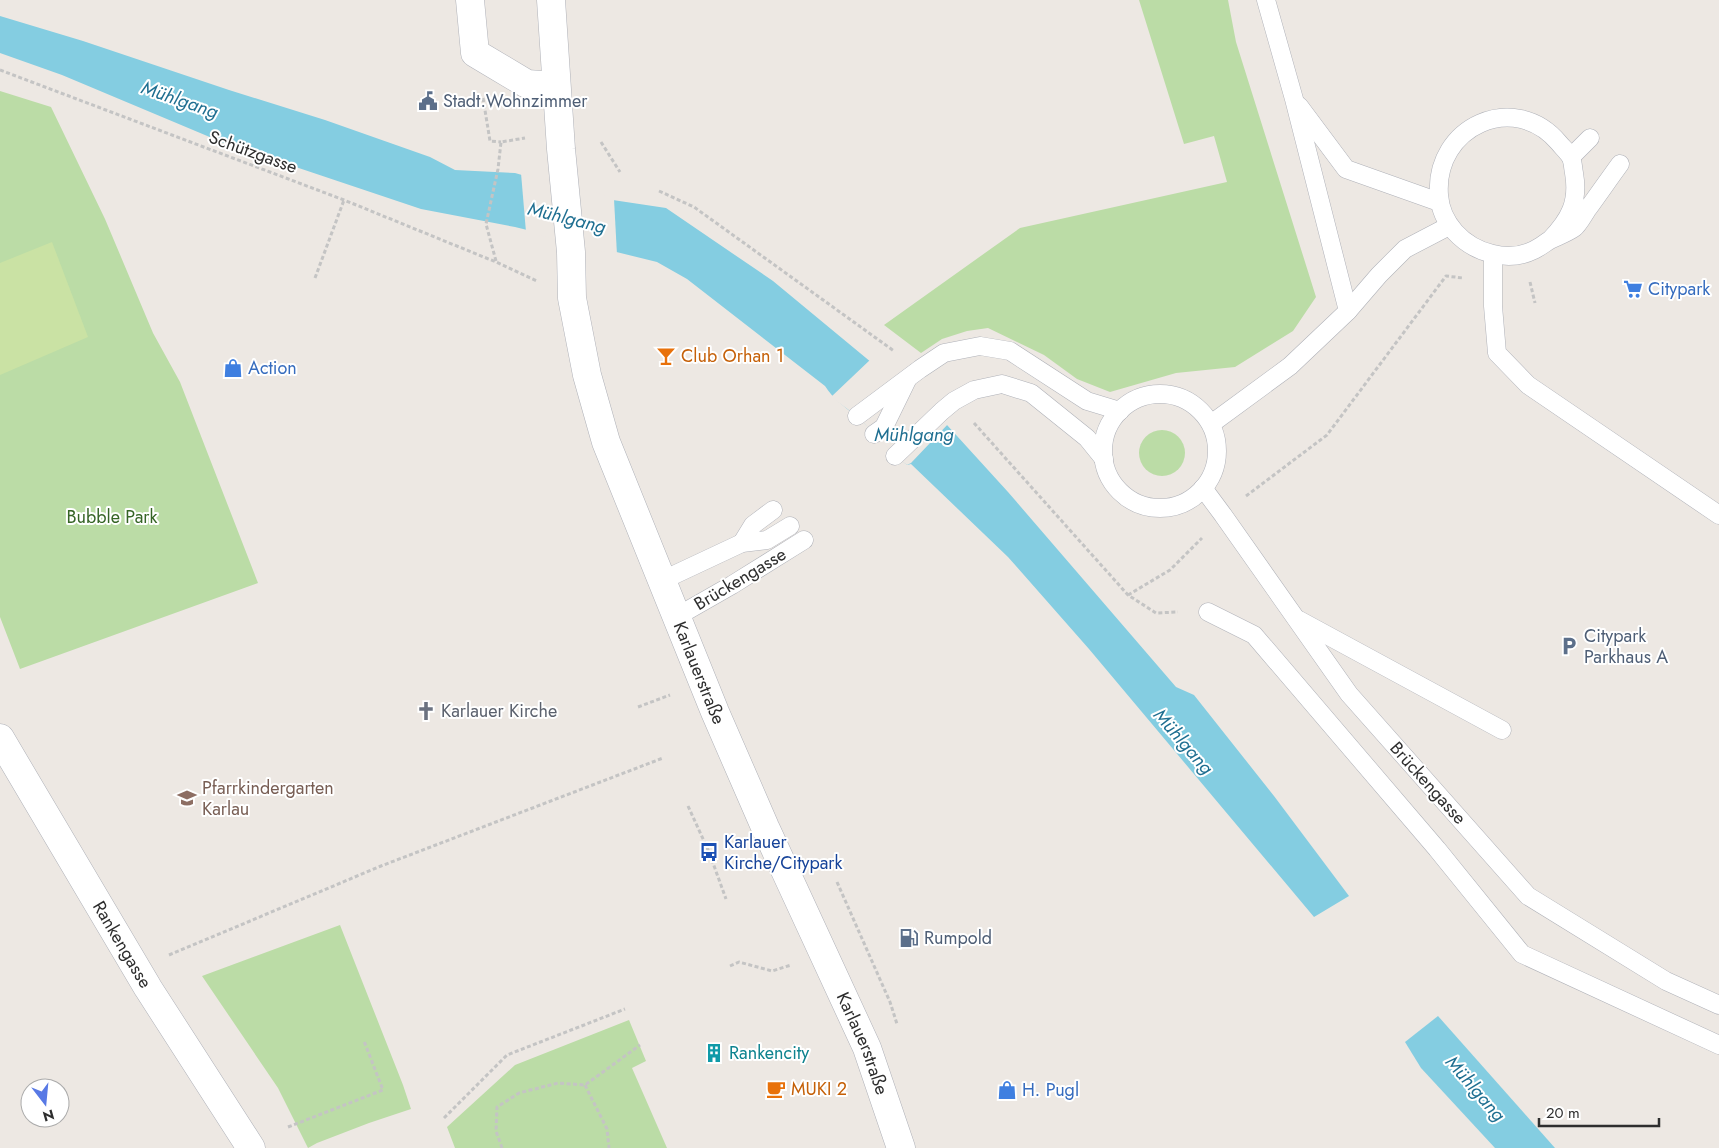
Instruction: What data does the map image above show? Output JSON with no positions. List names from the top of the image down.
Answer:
{
  "streets": {
    "main road": ["Karlauerstraße", "Rankengasse"],
    "lane": ["Brückengasse"],
    "path": ["Schützgasse"]
  },
  "crossings": [
    ["Brückengasse", "Karlauerstraße"]
  ],
  "water": ["Mühlgang"],
  "parks": ["Bubble Park"],
  "places": {
    "public building": ["Stadt.Wohnzimmer"],
    "supermarket": ["Citypark"],
    "bar": ["Club Orhan 1"],
    "shop": ["Action", "H. Pugl"],
    "parking": ["Citypark Parkhaus A"],
    "church": ["Karlauer Kirche"],
    "school or university": ["Pfarrkindergarten Karlau"],
    "bus stop": ["Karlauer Kirche/Citypark"],
    "fuel station": ["Rumpold"],
    "building": ["Rankencity"],
    "cafe": ["MUKI 2"]
  },
  "scale_bar": "20 m",
  "north": "bottom"
}
